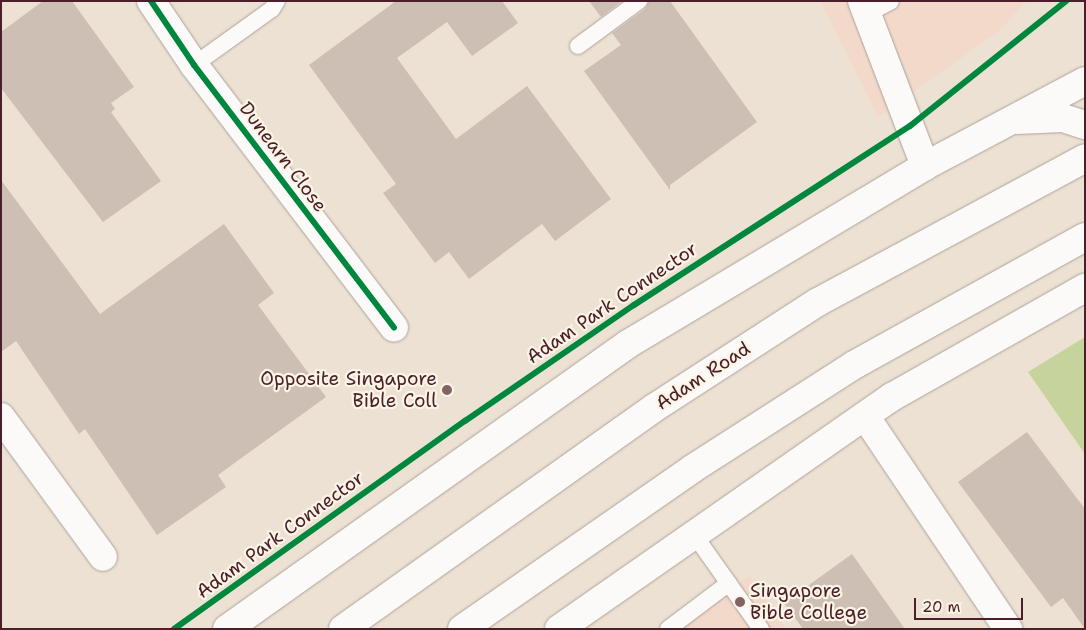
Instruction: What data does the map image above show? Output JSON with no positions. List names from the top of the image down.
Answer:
{
  "streets": {
    "main road": ["Dunearn Close", "Adam Road"],
    "cycle path": ["Adam Park Connector"]
  },
  "places": ["Opposite Singapore Bible Coll", "Singapore Bible College"],
  "scale_bar": "20 m"
}
